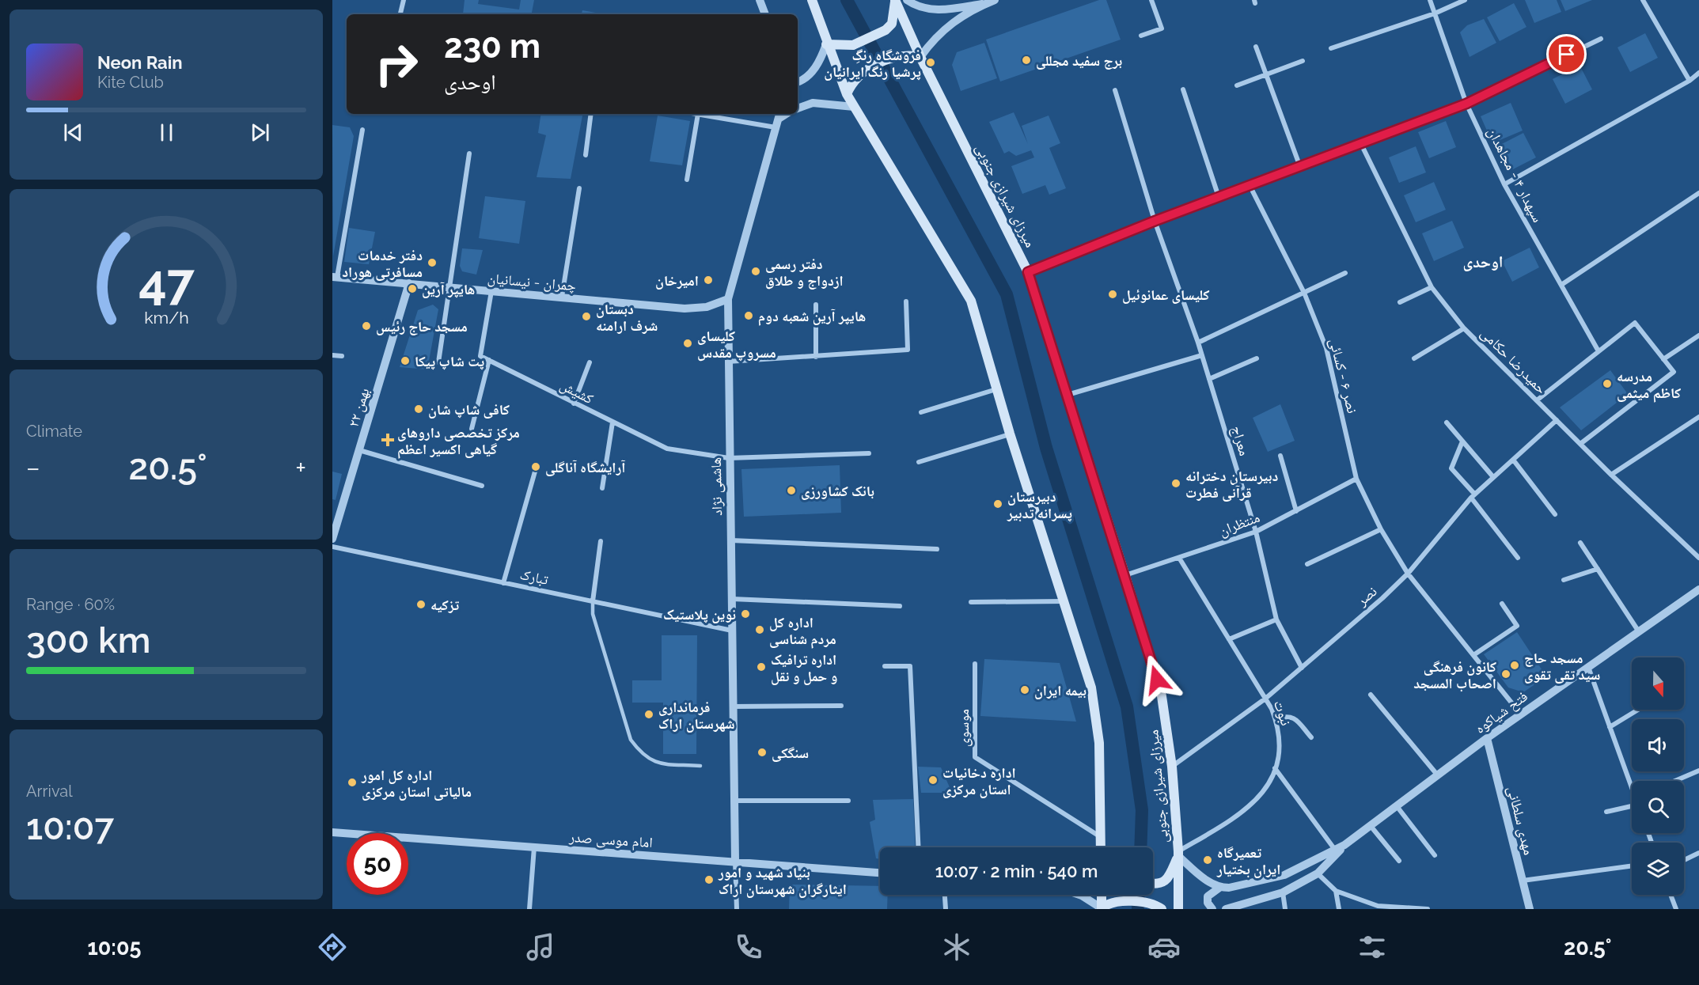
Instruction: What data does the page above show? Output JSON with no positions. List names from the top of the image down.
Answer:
{
  "streets": {
    "main road": ["میرزای شیرازی جنوبی"],
    "street": [
      "سپهدار ۴ - مجاهدان",
      "چمران - نیسانیان",
      "حمیدرضا حکامی",
      "نصر ۶ - کسائی",
      "کشیش",
      "۲۲ بهمن",
      "معراج",
      "هاشمی نژاد",
      "منتظران",
      "تبارک",
      "نصر",
      "فتح شیاکوه",
      "نبوت",
      "موسوی",
      "مهدی سلطانی",
      "امام موسی صدر"
    ]
  },
  "crossings": [
    ["میرزای شیرازی جنوبی", "منتظران"],
    ["میرزای شیرازی جنوبی", "نصر"],
    ["میرزای شیرازی جنوبی", "نبوت"],
    ["چمران - نیسانیان", "۲۲ بهمن"],
    ["چمران - نیسانیان", "هاشمی نژاد"],
    ["حمیدرضا حکامی", "نصر"],
    ["نصر ۶ - کسائی", "منتظران"],
    ["نصر ۶ - کسائی", "نصر"],
    ["نصر ۶ - کسائی", "فتح شیاکوه"],
    ["کشیش", "هاشمی نژاد"],
    ["معراج", "منتظران"],
    ["معراج", "نصر"],
    ["هاشمی نژاد", "تبارک"],
    ["هاشمی نژاد", "امام موسی صدر"],
    ["منتظران", "نبوت"],
    ["نصر", "نبوت"],
    ["فتح شیاکوه", "مهدی سلطانی"]
  ],
  "districts": ["اوحدی"],
  "places": {
    "other": [
      "برج سفید مجللی",
      "فروشگاه رنگِ پرشیا رنگ ایرانیان",
      "دفتر خدمات مسافرتی هوراد",
      "دفتر رسمی ازدواج و طلاق",
      "امیرخان",
      "هایپر آرین",
      "کلیسای عمانوئیل",
      "هایپر آرین شعبه دوم",
      "دبستان شرف ارامنه",
      "مسجد حاج رئیس",
      "کلیسای مسروپ مقدس",
      "پت شاپ پیکا",
      "مدرسه كاظم ميثمى",
      "کافی شاپ شان",
      "آرایشگاه آناگلی",
      "دبیرستان دخترانه قرآنی فطرت",
      "بانک کشاورزی",
      "دبیرستان پسرانه تدبیر",
      "تزکیه",
      "نوین پلاستیک",
      "اداره کل مردم شناسی",
      "مسجد حاج سید تقی تقوی",
      "اداره ترافیک و حمل و نقل",
      "کانون فرهنگی اصحاب المسجد",
      "بیمه ایران",
      "فرمانداری شهرستان اراک",
      "سنگکی",
      "اداره دخانیات استان مرکزی",
      "اداره کل امور مالیاتی استان مرکزی",
      "تعمیرگاه ایران بختیار",
      "بنیاد شهید و امور ایثارگران شهرستان اراک"
    ],
    "health": ["مرکز تخصصی داروهای گیاهی اکسیر اعظم"]
  },
  "north": "bottom",
  "page": {
    "turn": ["230 m", "اوحدی"],
    "song": ["Neon Rain", "Kite Club"],
    "tile": [
      "Climate",
      ["Range · 60%", "300 km"],
      ["Arrival", "10:07"]
    ],
    "heat": ["−", "20.5°", "+"],
    "limit": "50",
    "trip": "10:07 · 2 min · 540 m",
    "tabs": ["10:05", "20.5°"],
    "gauge": ["47", "km/h"]
  }
}
